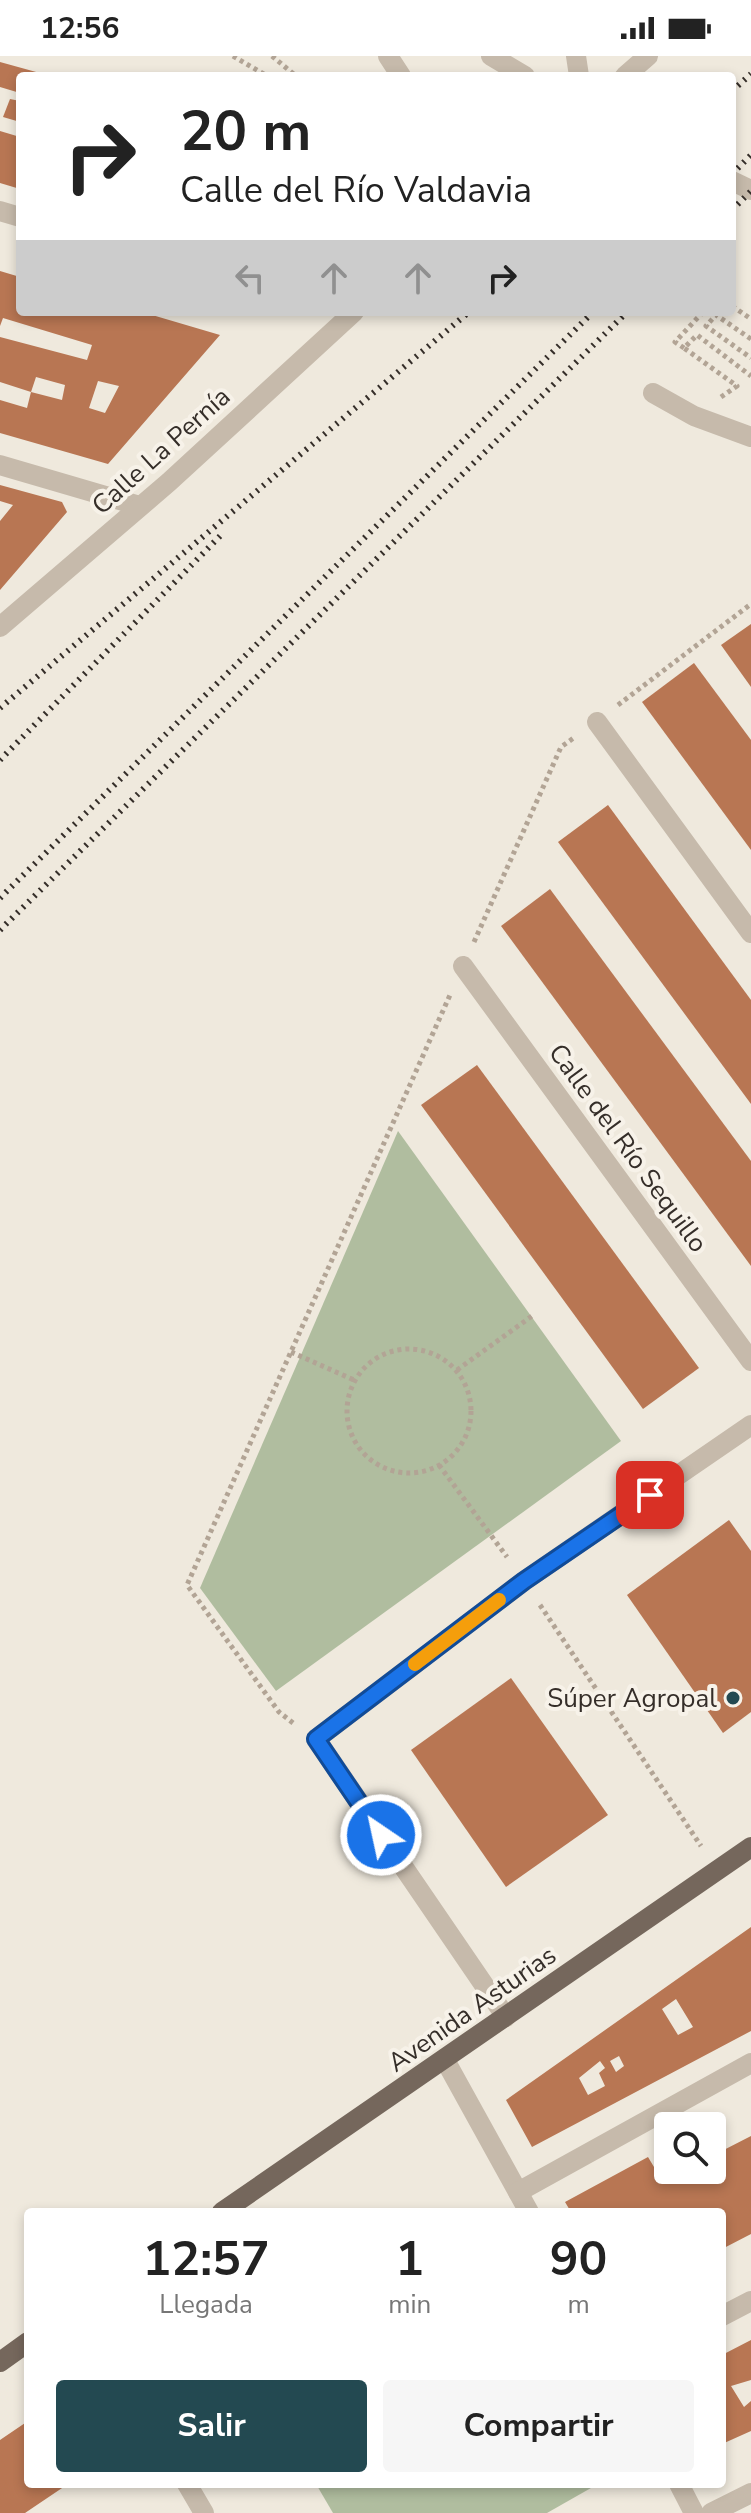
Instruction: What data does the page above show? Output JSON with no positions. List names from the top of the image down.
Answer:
{
  "streets": {
    "main road": ["Avenida Asturias"],
    "street": ["Calle La Pernía", "Calle del Río Sequillo"]
  },
  "places": ["Súper Agropal"],
  "page": {
    "status": "12:56",
    "turn": ["20 m", "Calle del Río Valdavia"],
    "eta": [
      "12:57",
      "Llegada",
      "1",
      "min",
      "90",
      "m"
    ],
    "buttons": ["Salir", "Compartir"]
  }
}
